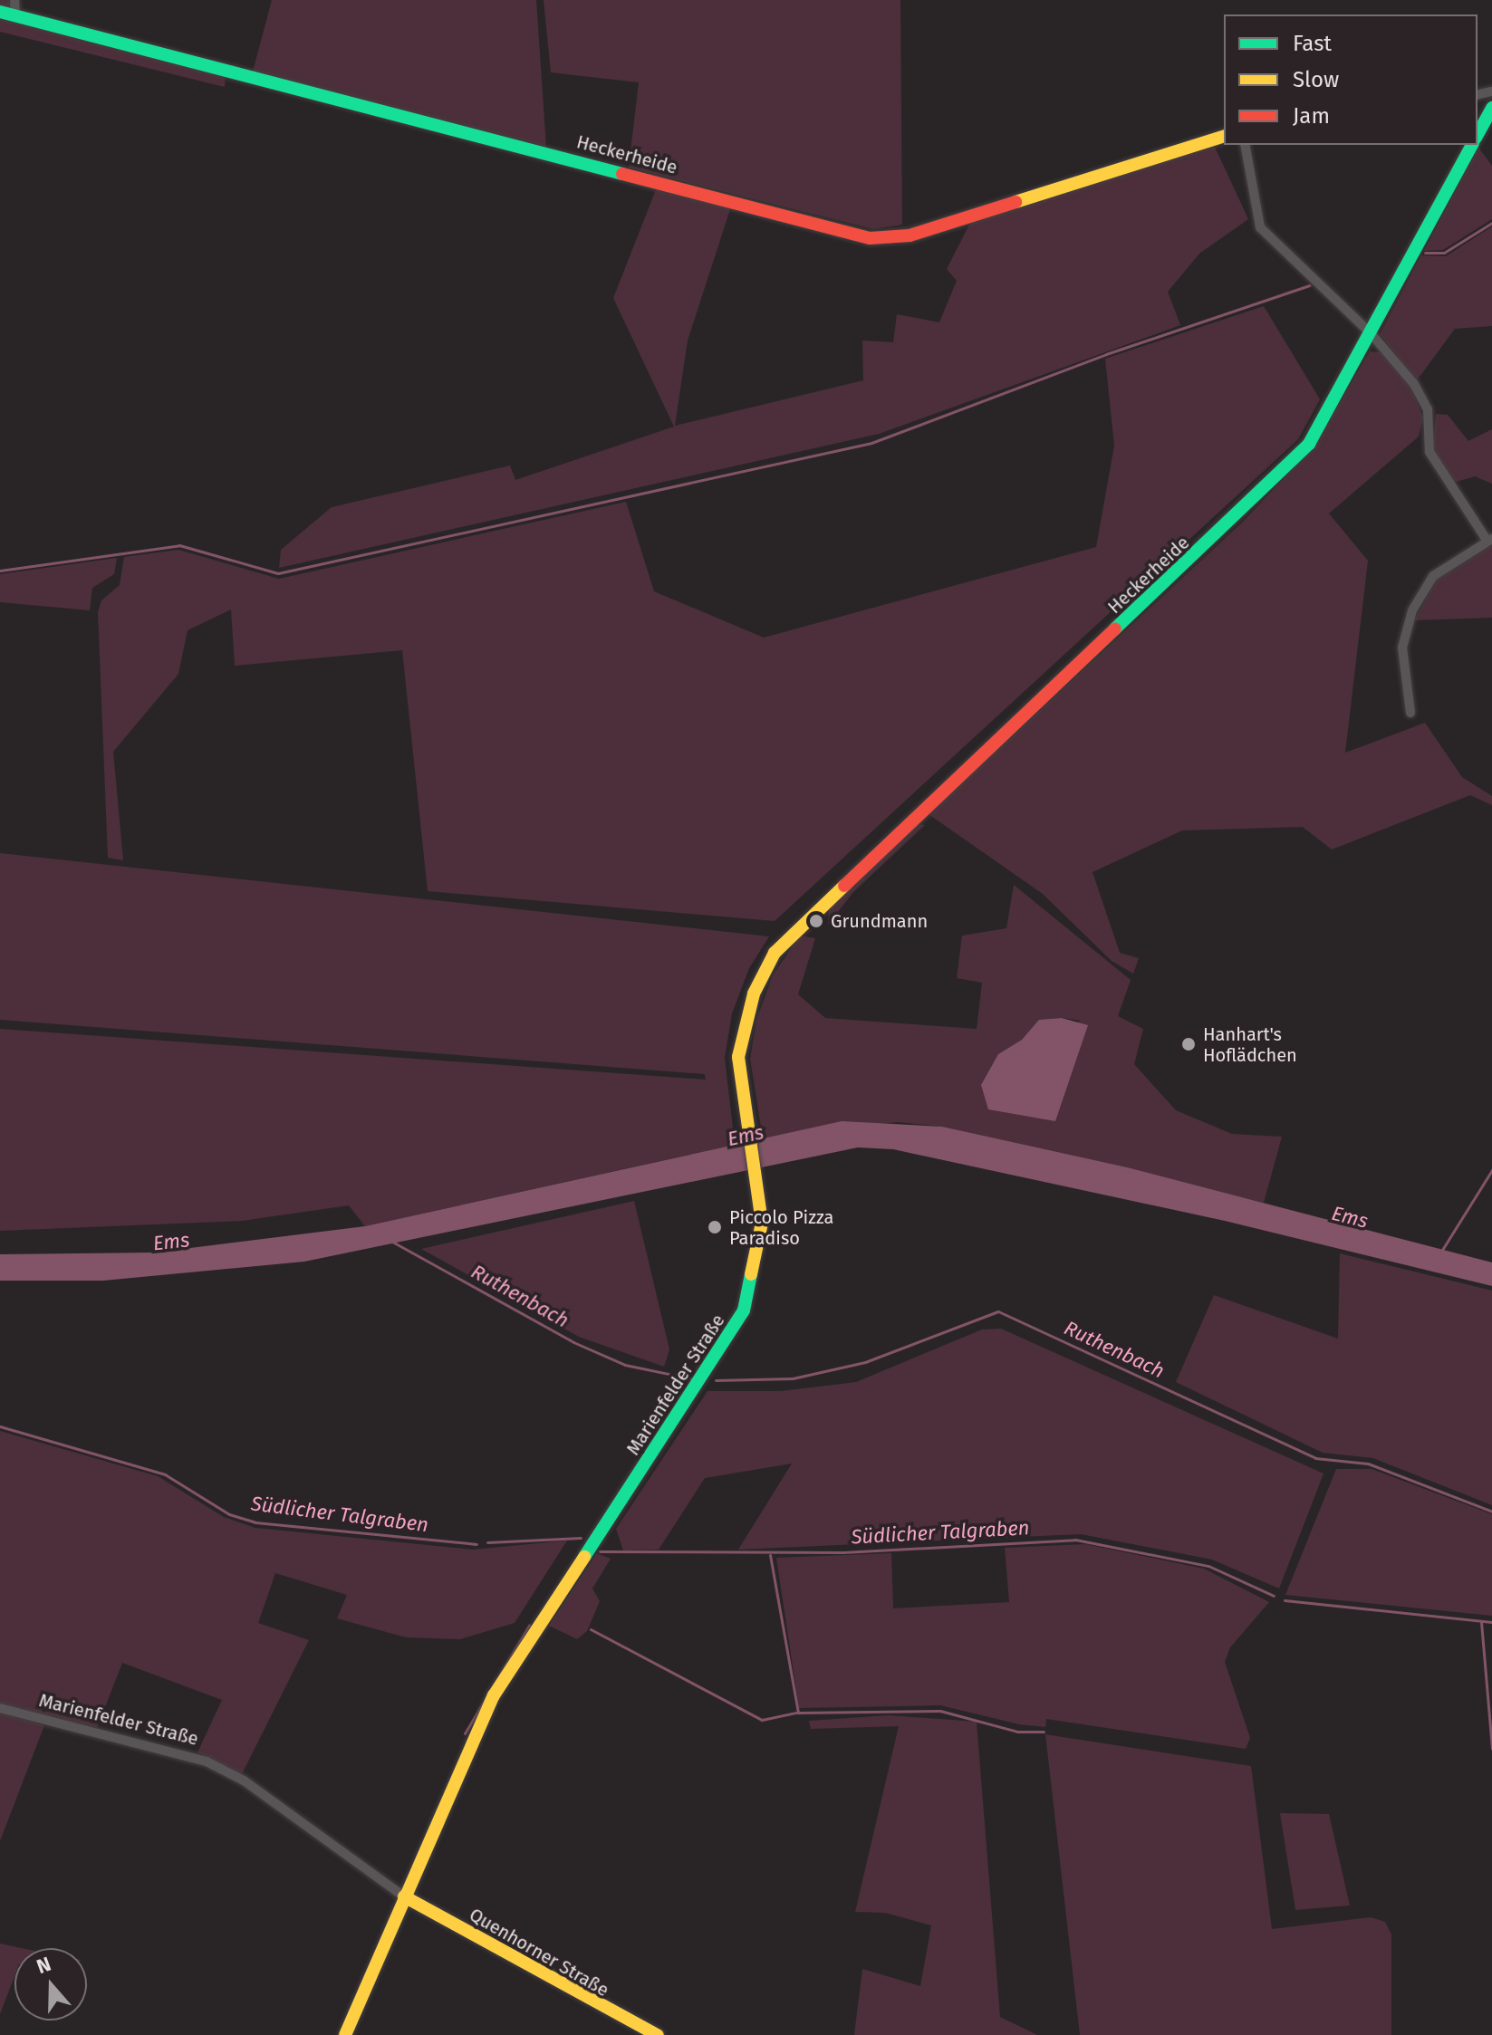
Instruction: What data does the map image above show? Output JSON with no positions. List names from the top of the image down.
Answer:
{
  "streets": {
    "main road": ["Heckerheide", "Marienfelder Straße", "Quenhorner Straße"]
  },
  "crossings": [
    ["Heckerheide", "Marienfelder Straße"],
    ["Marienfelder Straße", "Quenhorner Straße"]
  ],
  "water": ["Ems", "Ruthenbach", "Südlicher Talgraben"],
  "places": ["Grundmann", "Hanhart's Hoflädchen", "Piccolo Pizza Paradiso"],
  "legend": ["Fast", "Slow", "Jam"],
  "north": "top"
}
